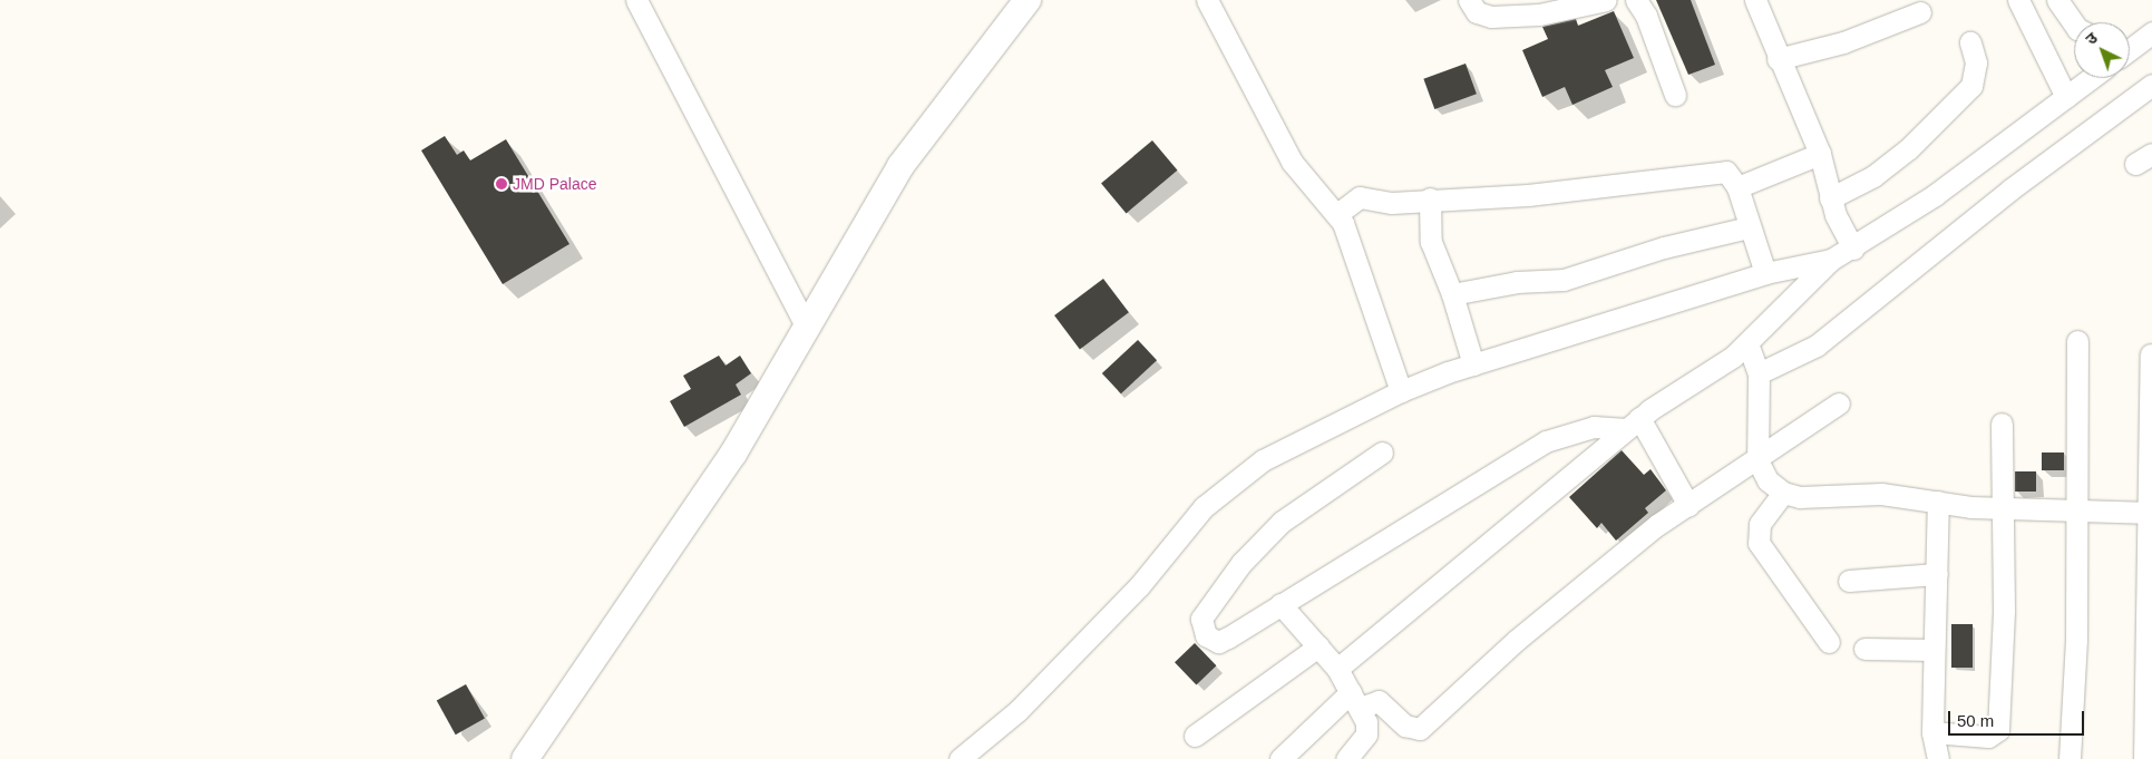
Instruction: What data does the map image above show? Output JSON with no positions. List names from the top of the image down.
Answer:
{
  "places": ["JMD Palace"],
  "scale_bar": "50 m",
  "north": "top left"
}
